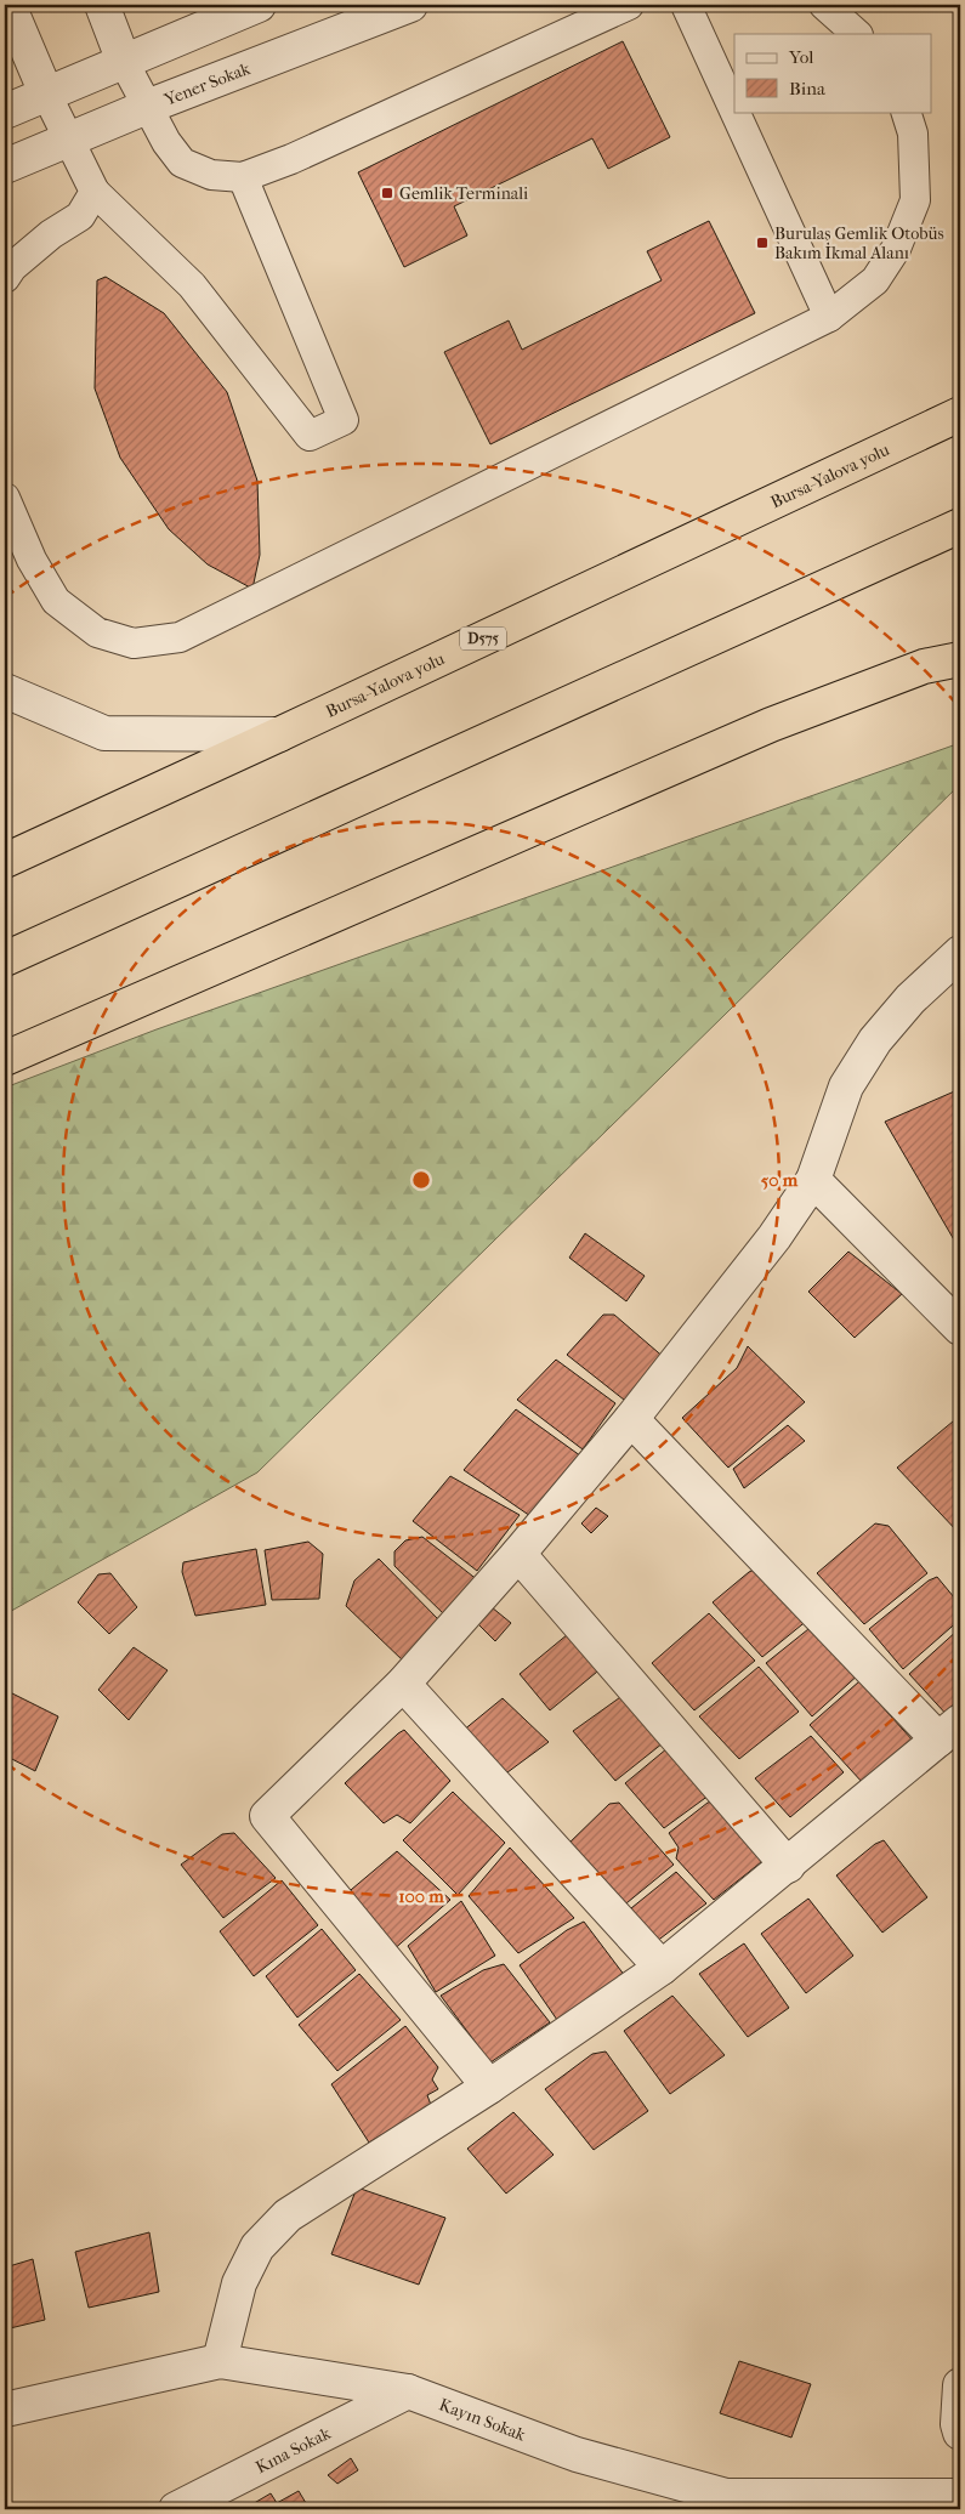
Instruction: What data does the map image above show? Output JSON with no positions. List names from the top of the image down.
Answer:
{
  "streets": {
    "highway": ["Bursa-Yalova yolu", "D575"],
    "street": ["Yener Sokak", "Kayın Sokak", "Kına Sokak"]
  },
  "crossings": [
    ["Kayın Sokak", "Kına Sokak"]
  ],
  "places": {
    "transit": ["Gemlik Terminali", "Burulaş Gemlik Otobüs Bakım İkmal Alanı"]
  },
  "legend": ["Yol", "Bina"],
  "rings": ["50 m", "100 m"]
}
